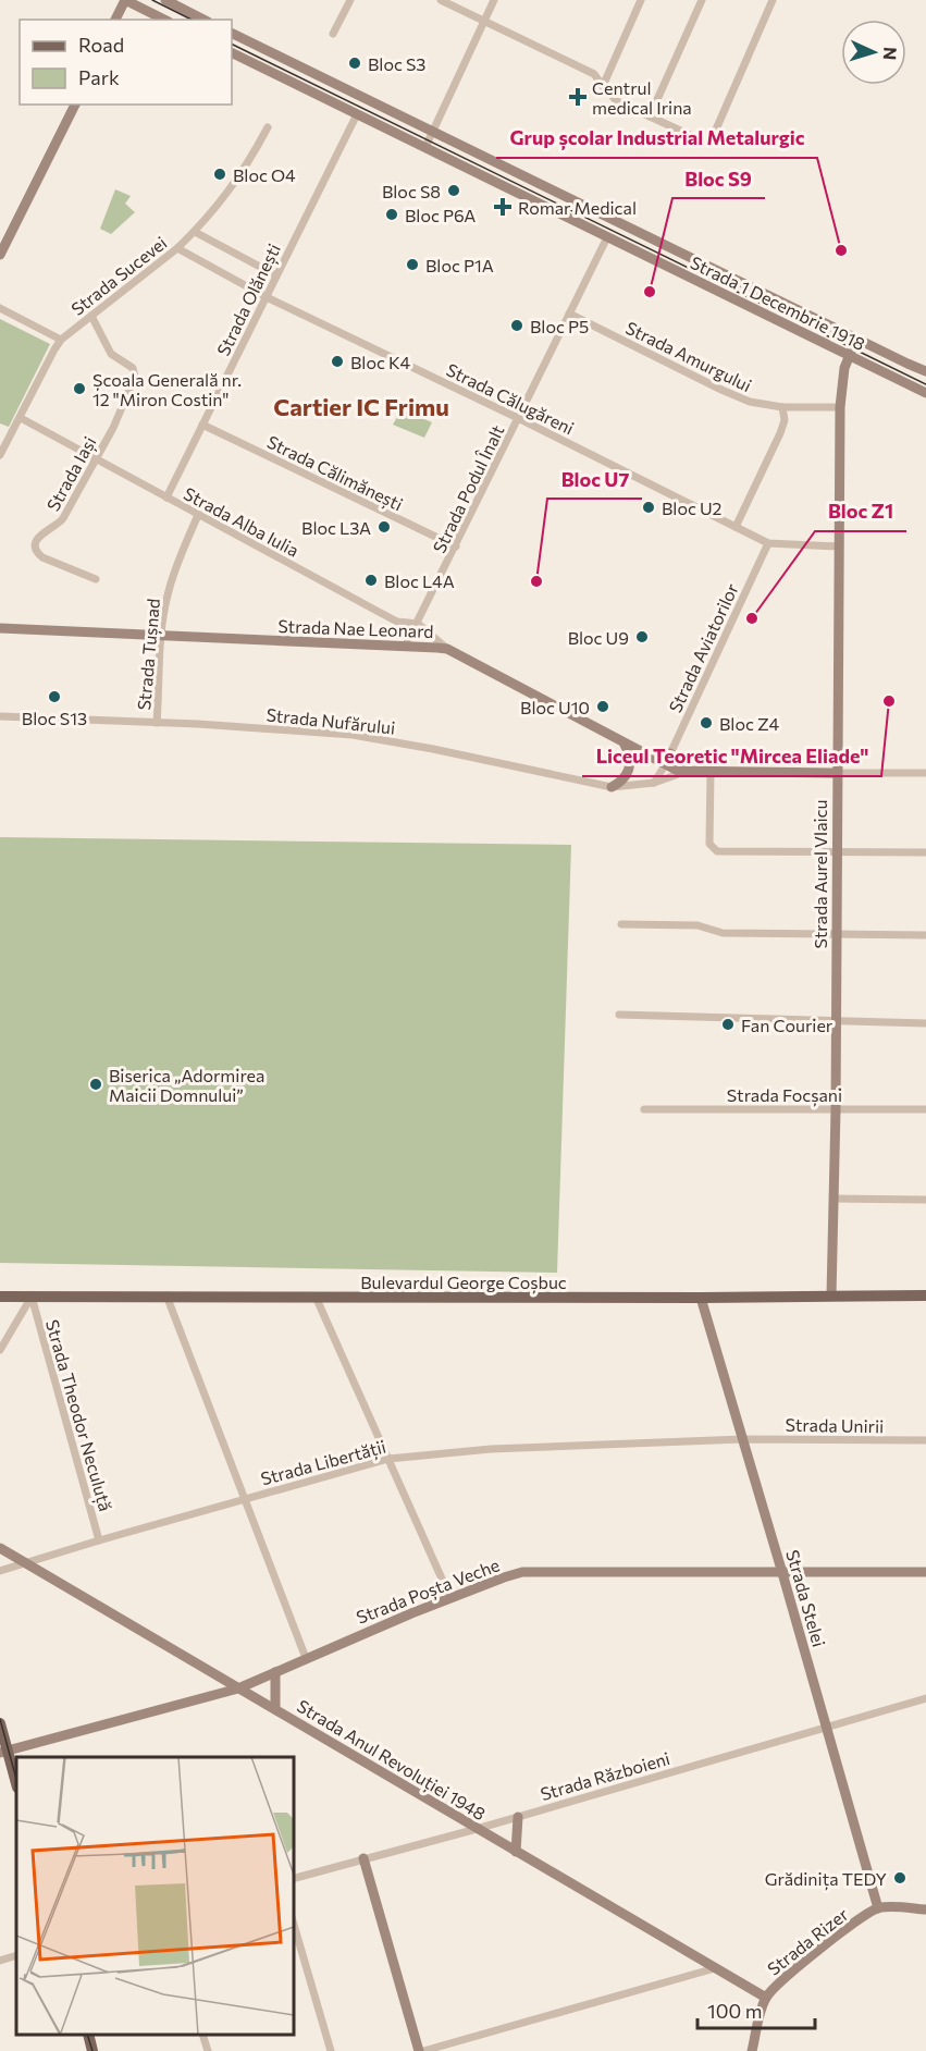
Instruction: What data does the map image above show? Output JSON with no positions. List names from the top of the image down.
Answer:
{
  "streets": {
    "main road": ["Bulevardul George Coșbuc"],
    "street": [
      "Strada Sucevei",
      "Strada Olănești",
      "Strada 1 Decembrie 1918",
      "Strada Amurgului",
      "Strada Călugăreni",
      "Strada Călimănești",
      "Strada Iași",
      "Strada Podul Înalt",
      "Strada Alba Iulia",
      "Strada Nae Leonard",
      "Strada Aviatorilor",
      "Strada Tușnad",
      "Strada Nufărului",
      "Strada Aurel Vlaicu",
      "Strada Focșani",
      "Strada Theodor Neculuță",
      "Strada Unirii",
      "Strada Libertății",
      "Strada Poșta Veche",
      "Strada Stelei",
      "Strada Anul Revoluției 1948",
      "Strada Războieni",
      "Strada Rizer"
    ]
  },
  "crossings": [
    ["Strada Sucevei", "Strada Călugăreni"],
    ["Strada Sucevei", "Strada Iași"],
    ["Strada Sucevei", "Strada Alba Iulia"],
    ["Strada Olănești", "Strada 1 Decembrie 1918"],
    ["Strada Olănești", "Strada Călugăreni"],
    ["Strada Olănești", "Strada Călimănești"],
    ["Strada Olănești", "Strada Alba Iulia"],
    ["Strada 1 Decembrie 1918", "Strada Podul Înalt"],
    ["Strada 1 Decembrie 1918", "Strada Aurel Vlaicu"],
    ["Strada Amurgului", "Strada Podul Înalt"],
    ["Strada Amurgului", "Strada Aurel Vlaicu"],
    ["Strada Călugăreni", "Strada Podul Înalt"],
    ["Strada Călugăreni", "Strada Aviatorilor"],
    ["Strada Călugăreni", "Strada Aurel Vlaicu"],
    ["Strada Călimănești", "Strada Podul Înalt"],
    ["Strada Iași", "Strada Alba Iulia"],
    ["Strada Podul Înalt", "Strada Alba Iulia"],
    ["Strada Podul Înalt", "Strada Nae Leonard"],
    ["Strada Alba Iulia", "Strada Nae Leonard"],
    ["Strada Alba Iulia", "Strada Tușnad"],
    ["Strada Nae Leonard", "Strada Aviatorilor"],
    ["Strada Nae Leonard", "Strada Tușnad"],
    ["Strada Nae Leonard", "Strada Nufărului"],
    ["Strada Nae Leonard", "Strada Aurel Vlaicu"],
    ["Strada Tușnad", "Strada Nufărului"],
    ["Strada Aurel Vlaicu", "Strada Focșani"],
    ["Strada Aurel Vlaicu", "Bulevardul George Coșbuc"],
    ["Bulevardul George Coșbuc", "Strada Theodor Neculuță"],
    ["Bulevardul George Coșbuc", "Strada Stelei"],
    ["Strada Theodor Neculuță", "Strada Libertății"],
    ["Strada Unirii", "Strada Libertății"],
    ["Strada Unirii", "Strada Stelei"],
    ["Strada Libertății", "Strada Stelei"],
    ["Strada Libertății", "Strada Anul Revoluției 1948"],
    ["Strada Poșta Veche", "Strada Stelei"],
    ["Strada Poșta Veche", "Strada Anul Revoluției 1948"],
    ["Strada Stelei", "Strada Războieni"],
    ["Strada Stelei", "Strada Rizer"],
    ["Strada Anul Revoluției 1948", "Strada Războieni"],
    ["Strada Anul Revoluției 1948", "Strada Rizer"]
  ],
  "districts": ["Cartier IC Frimu"],
  "places": {
    "other": [
      "Bloc S3",
      "Bloc O4",
      "Bloc S8",
      "Bloc P6A",
      "Grup școlar Industrial Metalurgic",
      "Bloc P1A",
      "Bloc S9",
      "Bloc P5",
      "Bloc K4",
      "Școala Generală nr. 12 \"Miron Costin\"",
      "Bloc U2",
      "Bloc L3A",
      "Bloc L4A",
      "Bloc U7",
      "Bloc Z1",
      "Bloc U9",
      "Bloc S13",
      "Liceul Teoretic \"Mircea Eliade\"",
      "Bloc U10",
      "Bloc Z4",
      "Fan Courier",
      "Biserica „Adormirea Maicii Domnului”",
      "Grădinița TEDY"
    ],
    "health": ["Centrul medical Irina", "Romar Medical"]
  },
  "legend": ["Road", "Park"],
  "scale_bar": "100 m",
  "north": "right"
}
